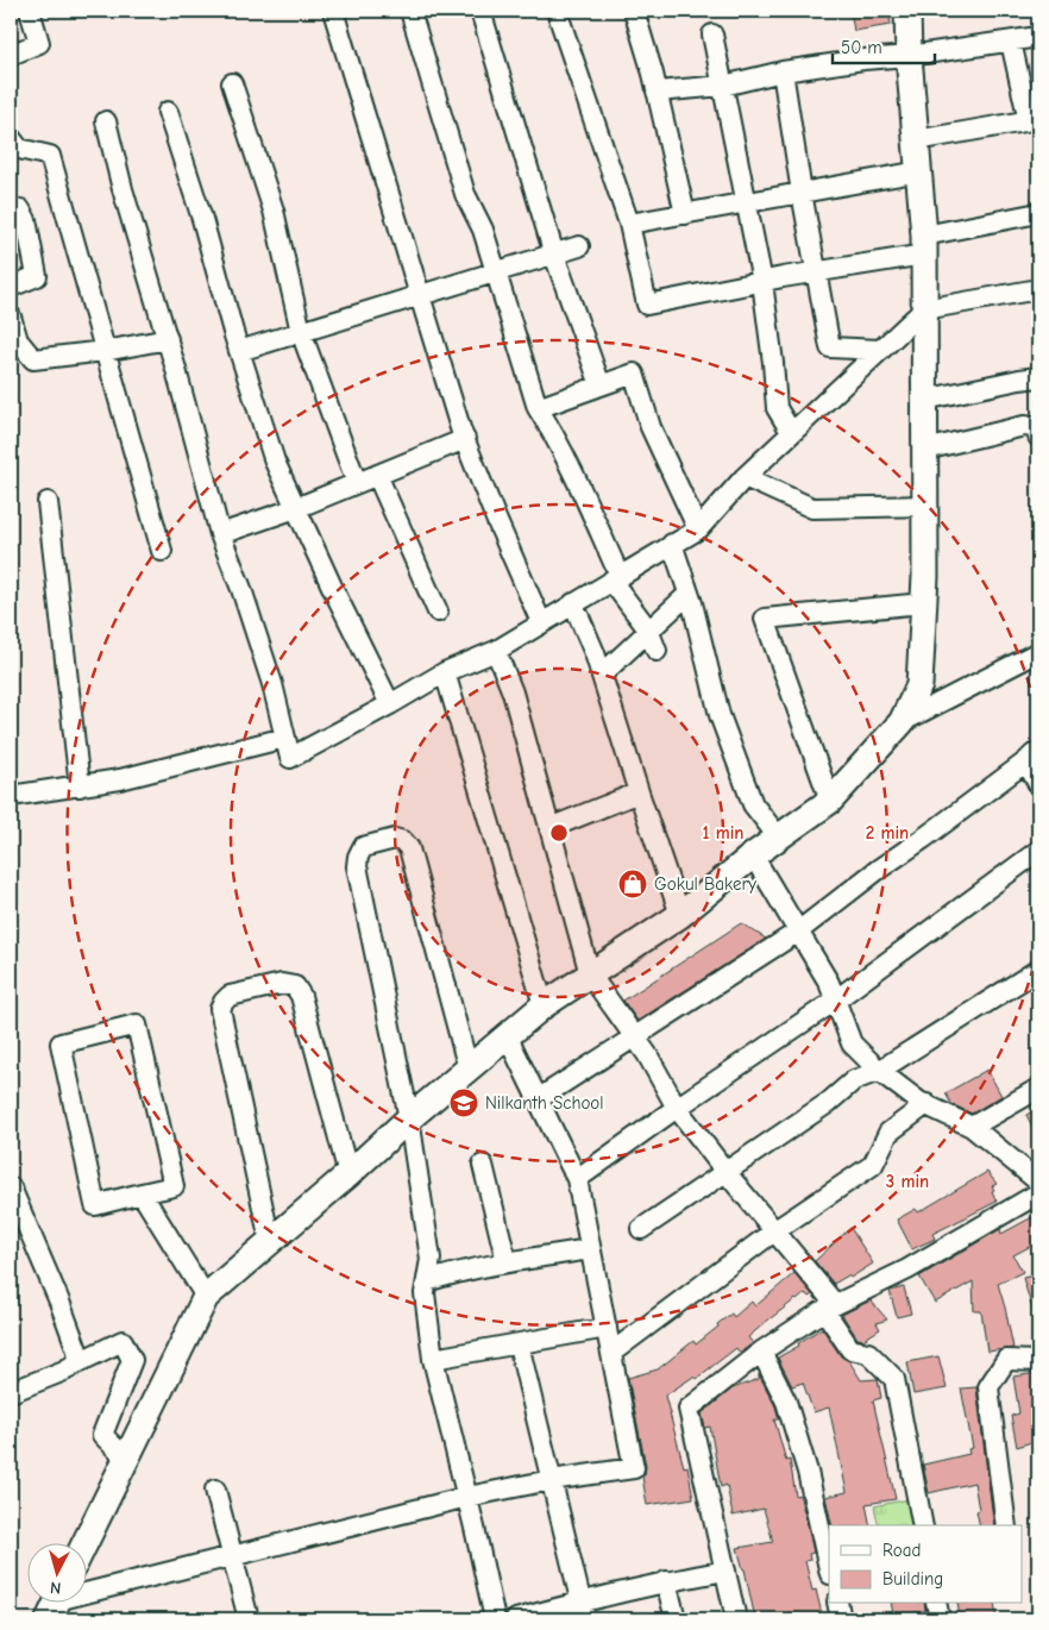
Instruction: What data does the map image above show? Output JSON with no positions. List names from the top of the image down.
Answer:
{
  "places": {
    "shop": ["Gokul Bakery"],
    "school or university": ["Nilkanth School"]
  },
  "legend": ["Road", "Building"],
  "scale_bar": "50 m",
  "north": "bottom",
  "rings": ["1 min", "2 min", "3 min"]
}
